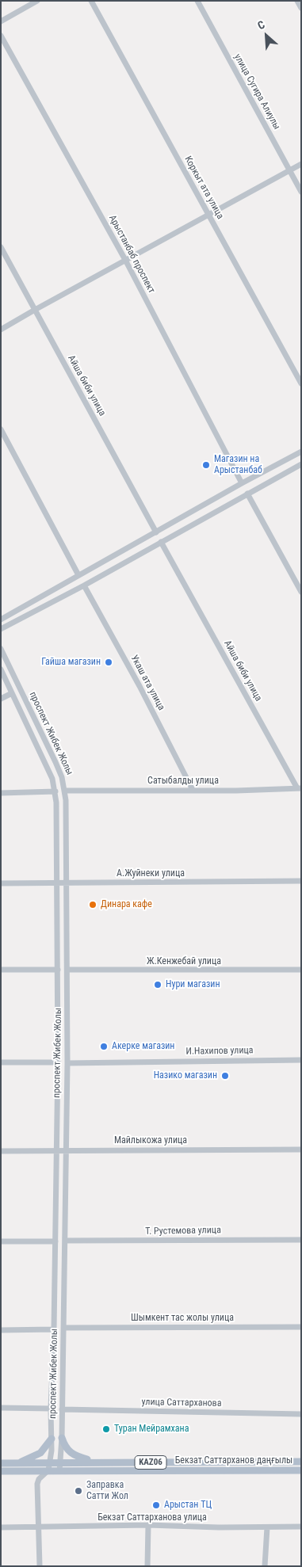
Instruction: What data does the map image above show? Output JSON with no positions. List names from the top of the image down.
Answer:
{
  "streets": {
    "main road": ["Бекзат Саттарханов даңғылы", "KАZ06"],
    "street": [
      "улица Сугира Алиулы",
      "Коркыт ата улица",
      "Арыстанбаб проспект",
      "Айша биби улица",
      "Укаш ата улица",
      "проспект Жибек Жолы",
      "Сатыбалды улица",
      "А.Жуйнеки улица",
      "Ж.Кенжебай улица",
      "И.Нахипов улица",
      "Майлыкожа улица",
      "Т. Рустемова улица",
      "Шымкент тас жолы улица",
      "улица Саттарханова",
      "Бекзат Саттарханова улица"
    ]
  },
  "crossings": [
    ["Айша биби улица", "Сатыбалды улица"],
    ["Укаш ата улица", "Сатыбалды улица"],
    ["проспект Жибек Жолы", "Сатыбалды улица"],
    ["проспект Жибек Жолы", "А.Жуйнеки улица"],
    ["проспект Жибек Жолы", "Ж.Кенжебай улица"],
    ["проспект Жибек Жолы", "И.Нахипов улица"],
    ["проспект Жибек Жолы", "Майлыкожа улица"],
    ["проспект Жибек Жолы", "Т. Рустемова улица"],
    ["проспект Жибек Жолы", "Шымкент тас жолы улица"],
    ["проспект Жибек Жолы", "улица Саттарханова"],
    ["проспект Жибек Жолы", "Бекзат Саттарханов даңғылы"]
  ],
  "places": [
    "Магазин на Арыстанбаб",
    "Гайша магазин",
    "Динара кафе",
    "Нури магазин",
    "Акерке магазин",
    "Назико магазин",
    "Туран Мейрамхана",
    "Заправка Сатти Жол",
    "Арыстан ТЦ"
  ],
  "north": "top left"
}
